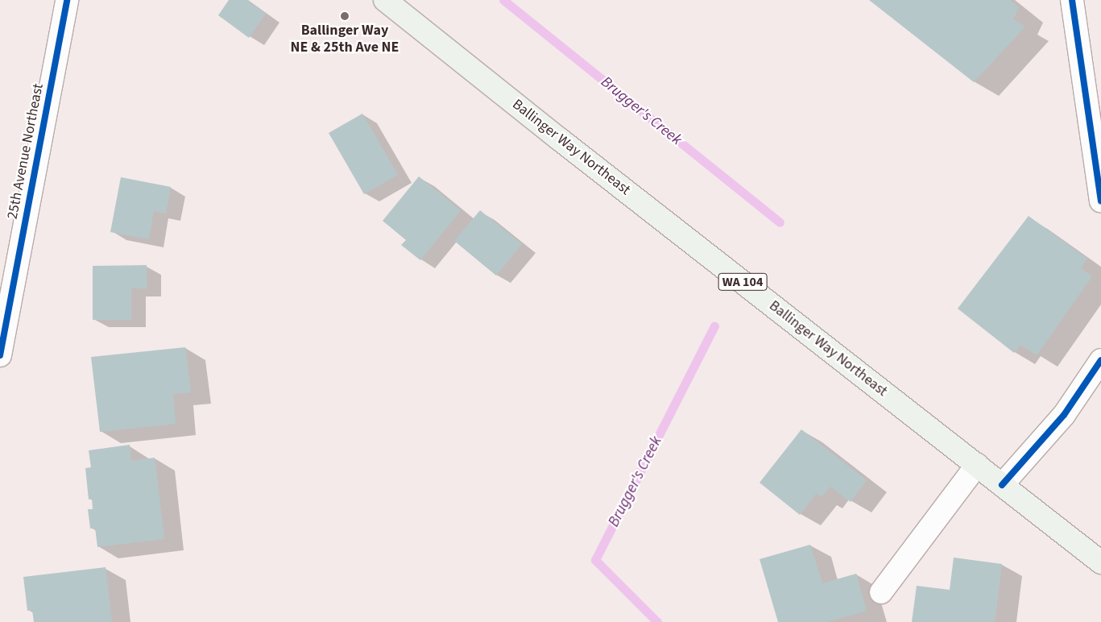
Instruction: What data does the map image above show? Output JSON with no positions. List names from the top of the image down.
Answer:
{
  "streets": {
    "main road": ["Ballinger Way Northeast", "WA 104"],
    "street": ["25th Avenue Northeast"]
  },
  "water": ["Brugger's Creek"],
  "places": ["Ballinger Way NE & 25th Ave NE"]
}
